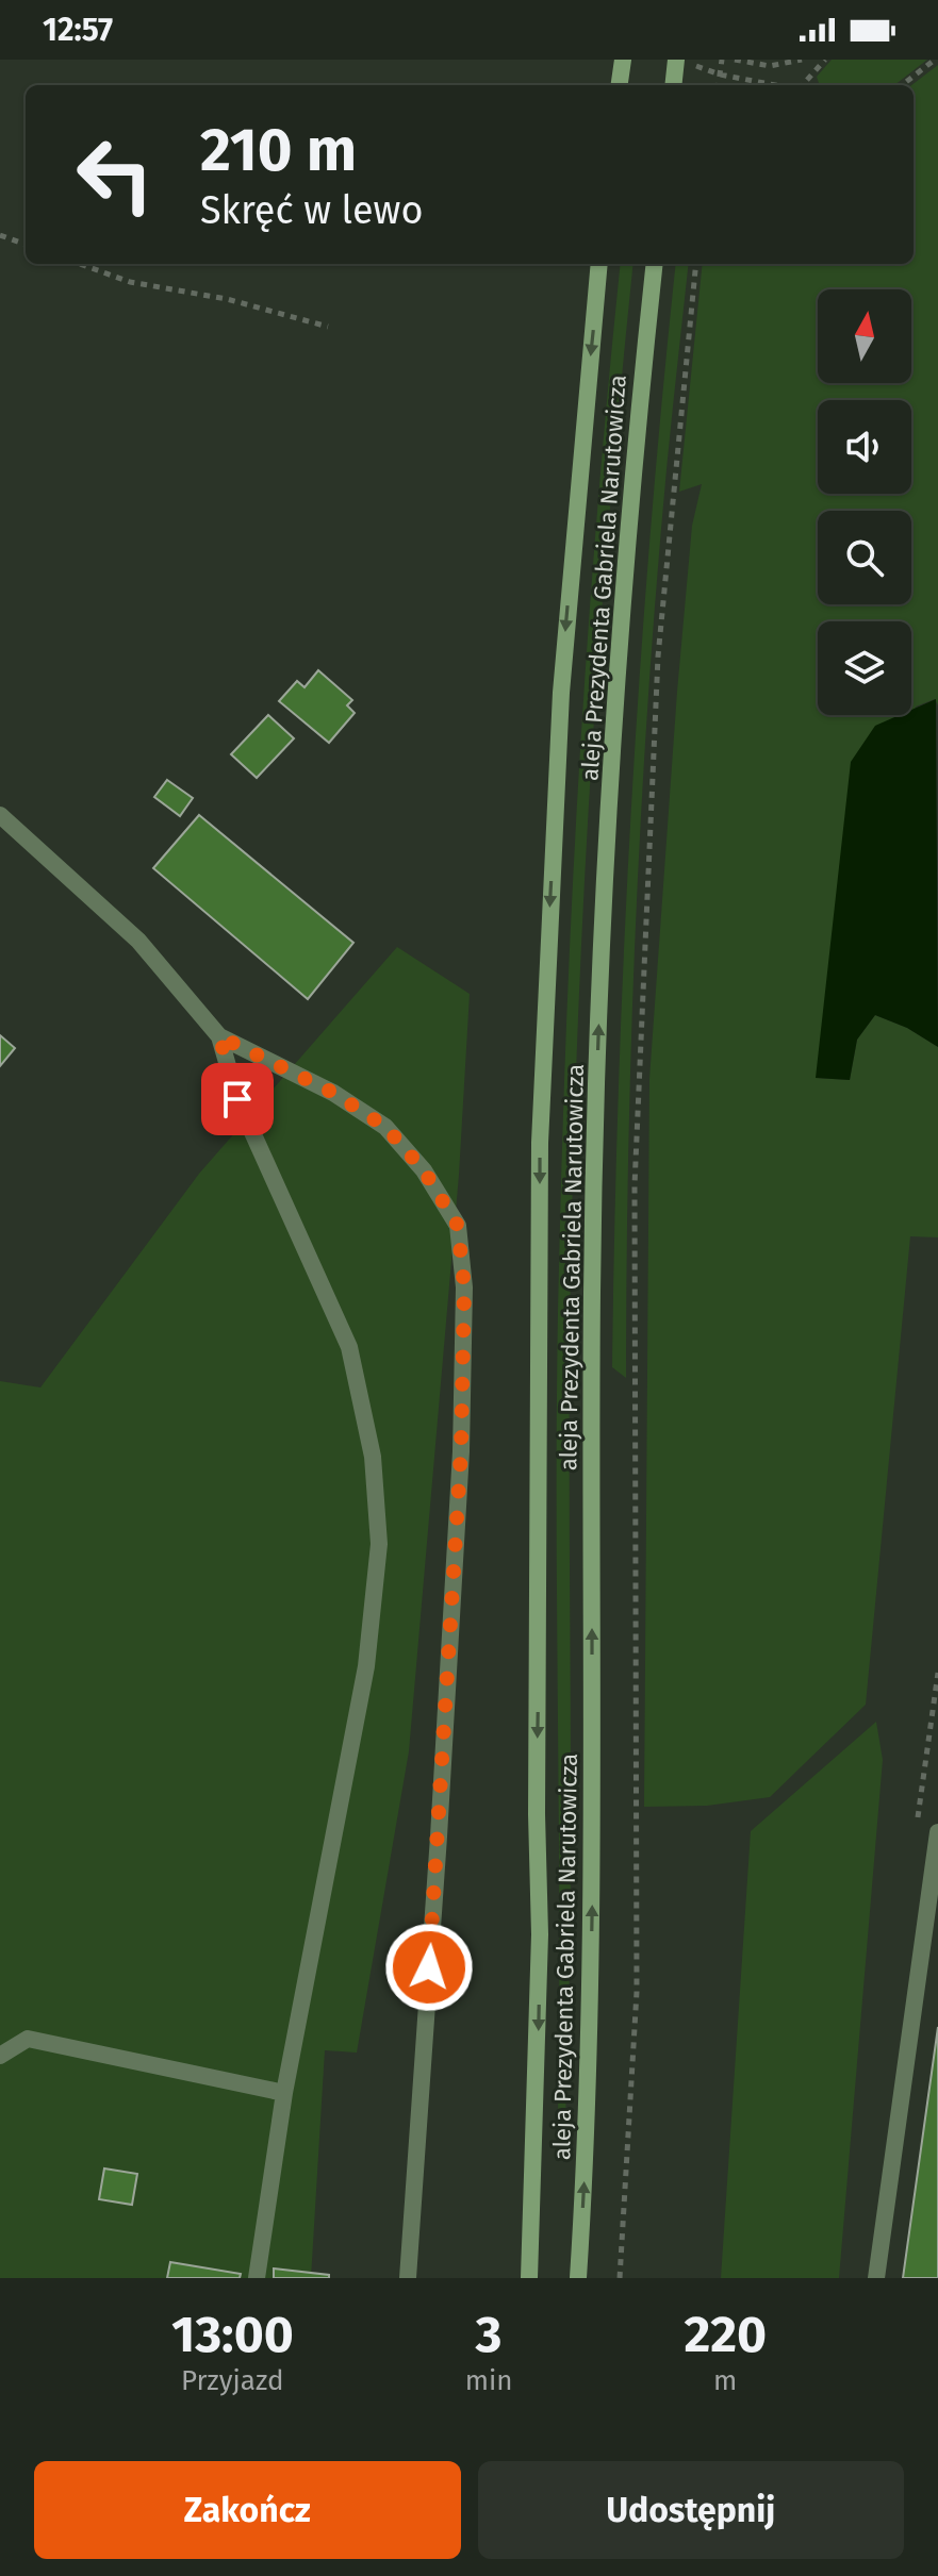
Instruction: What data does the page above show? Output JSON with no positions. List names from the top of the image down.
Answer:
{
  "streets": {
    "street": ["aleja Prezydenta Gabriela Narutowicza"]
  },
  "north": "top",
  "page": {
    "status": "12:57",
    "turn": ["210 m", "Skręć w lewo"],
    "eta": [
      "13:00",
      "Przyjazd",
      "3",
      "min",
      "220",
      "m"
    ],
    "buttons": ["Zakończ", "Udostępnij"]
  }
}
